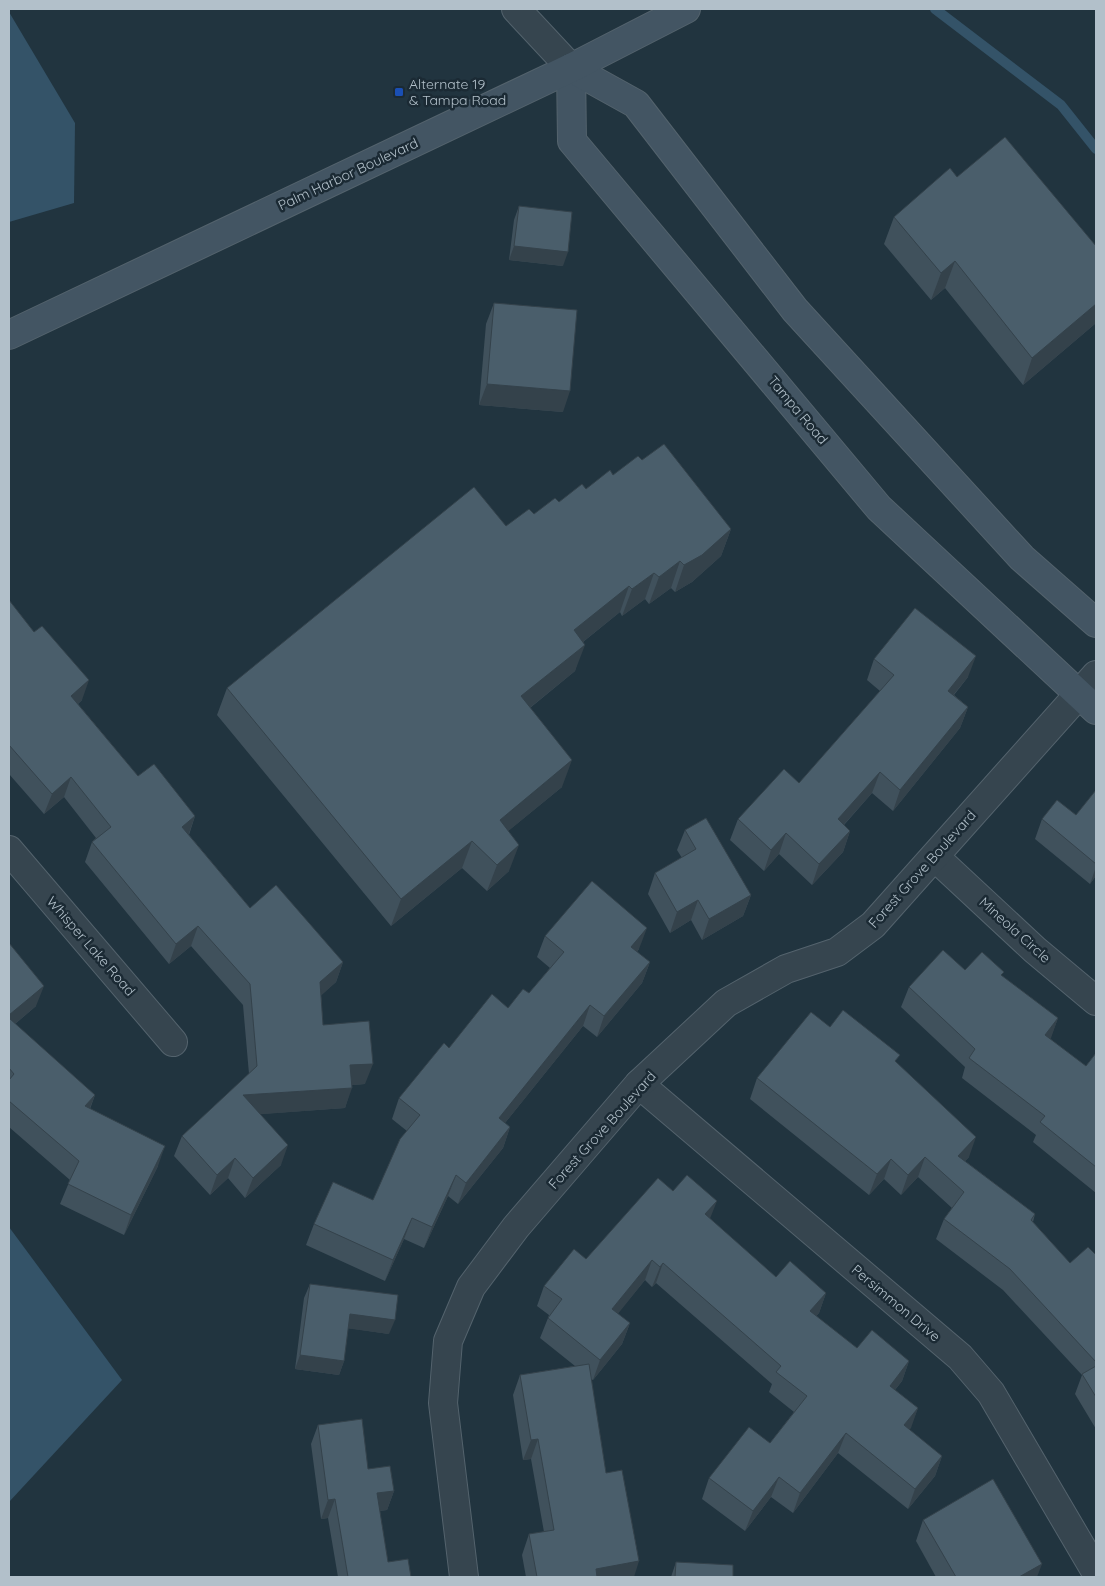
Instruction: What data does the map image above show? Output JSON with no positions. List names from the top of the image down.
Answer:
{
  "streets": {
    "main road": ["Palm Harbor Boulevard", "Tampa Road"],
    "street": [
      "Forest Grove Boulevard",
      "Mineola Circle",
      "Whisper Lake Road",
      "Persimmon Drive"
    ]
  },
  "crossings": [
    ["Palm Harbor Boulevard", "Tampa Road"],
    ["Tampa Road", "Forest Grove Boulevard"],
    ["Forest Grove Boulevard", "Mineola Circle"],
    ["Forest Grove Boulevard", "Persimmon Drive"]
  ],
  "places": {
    "transit": ["Alternate 19 & Tampa Road"]
  }
}
